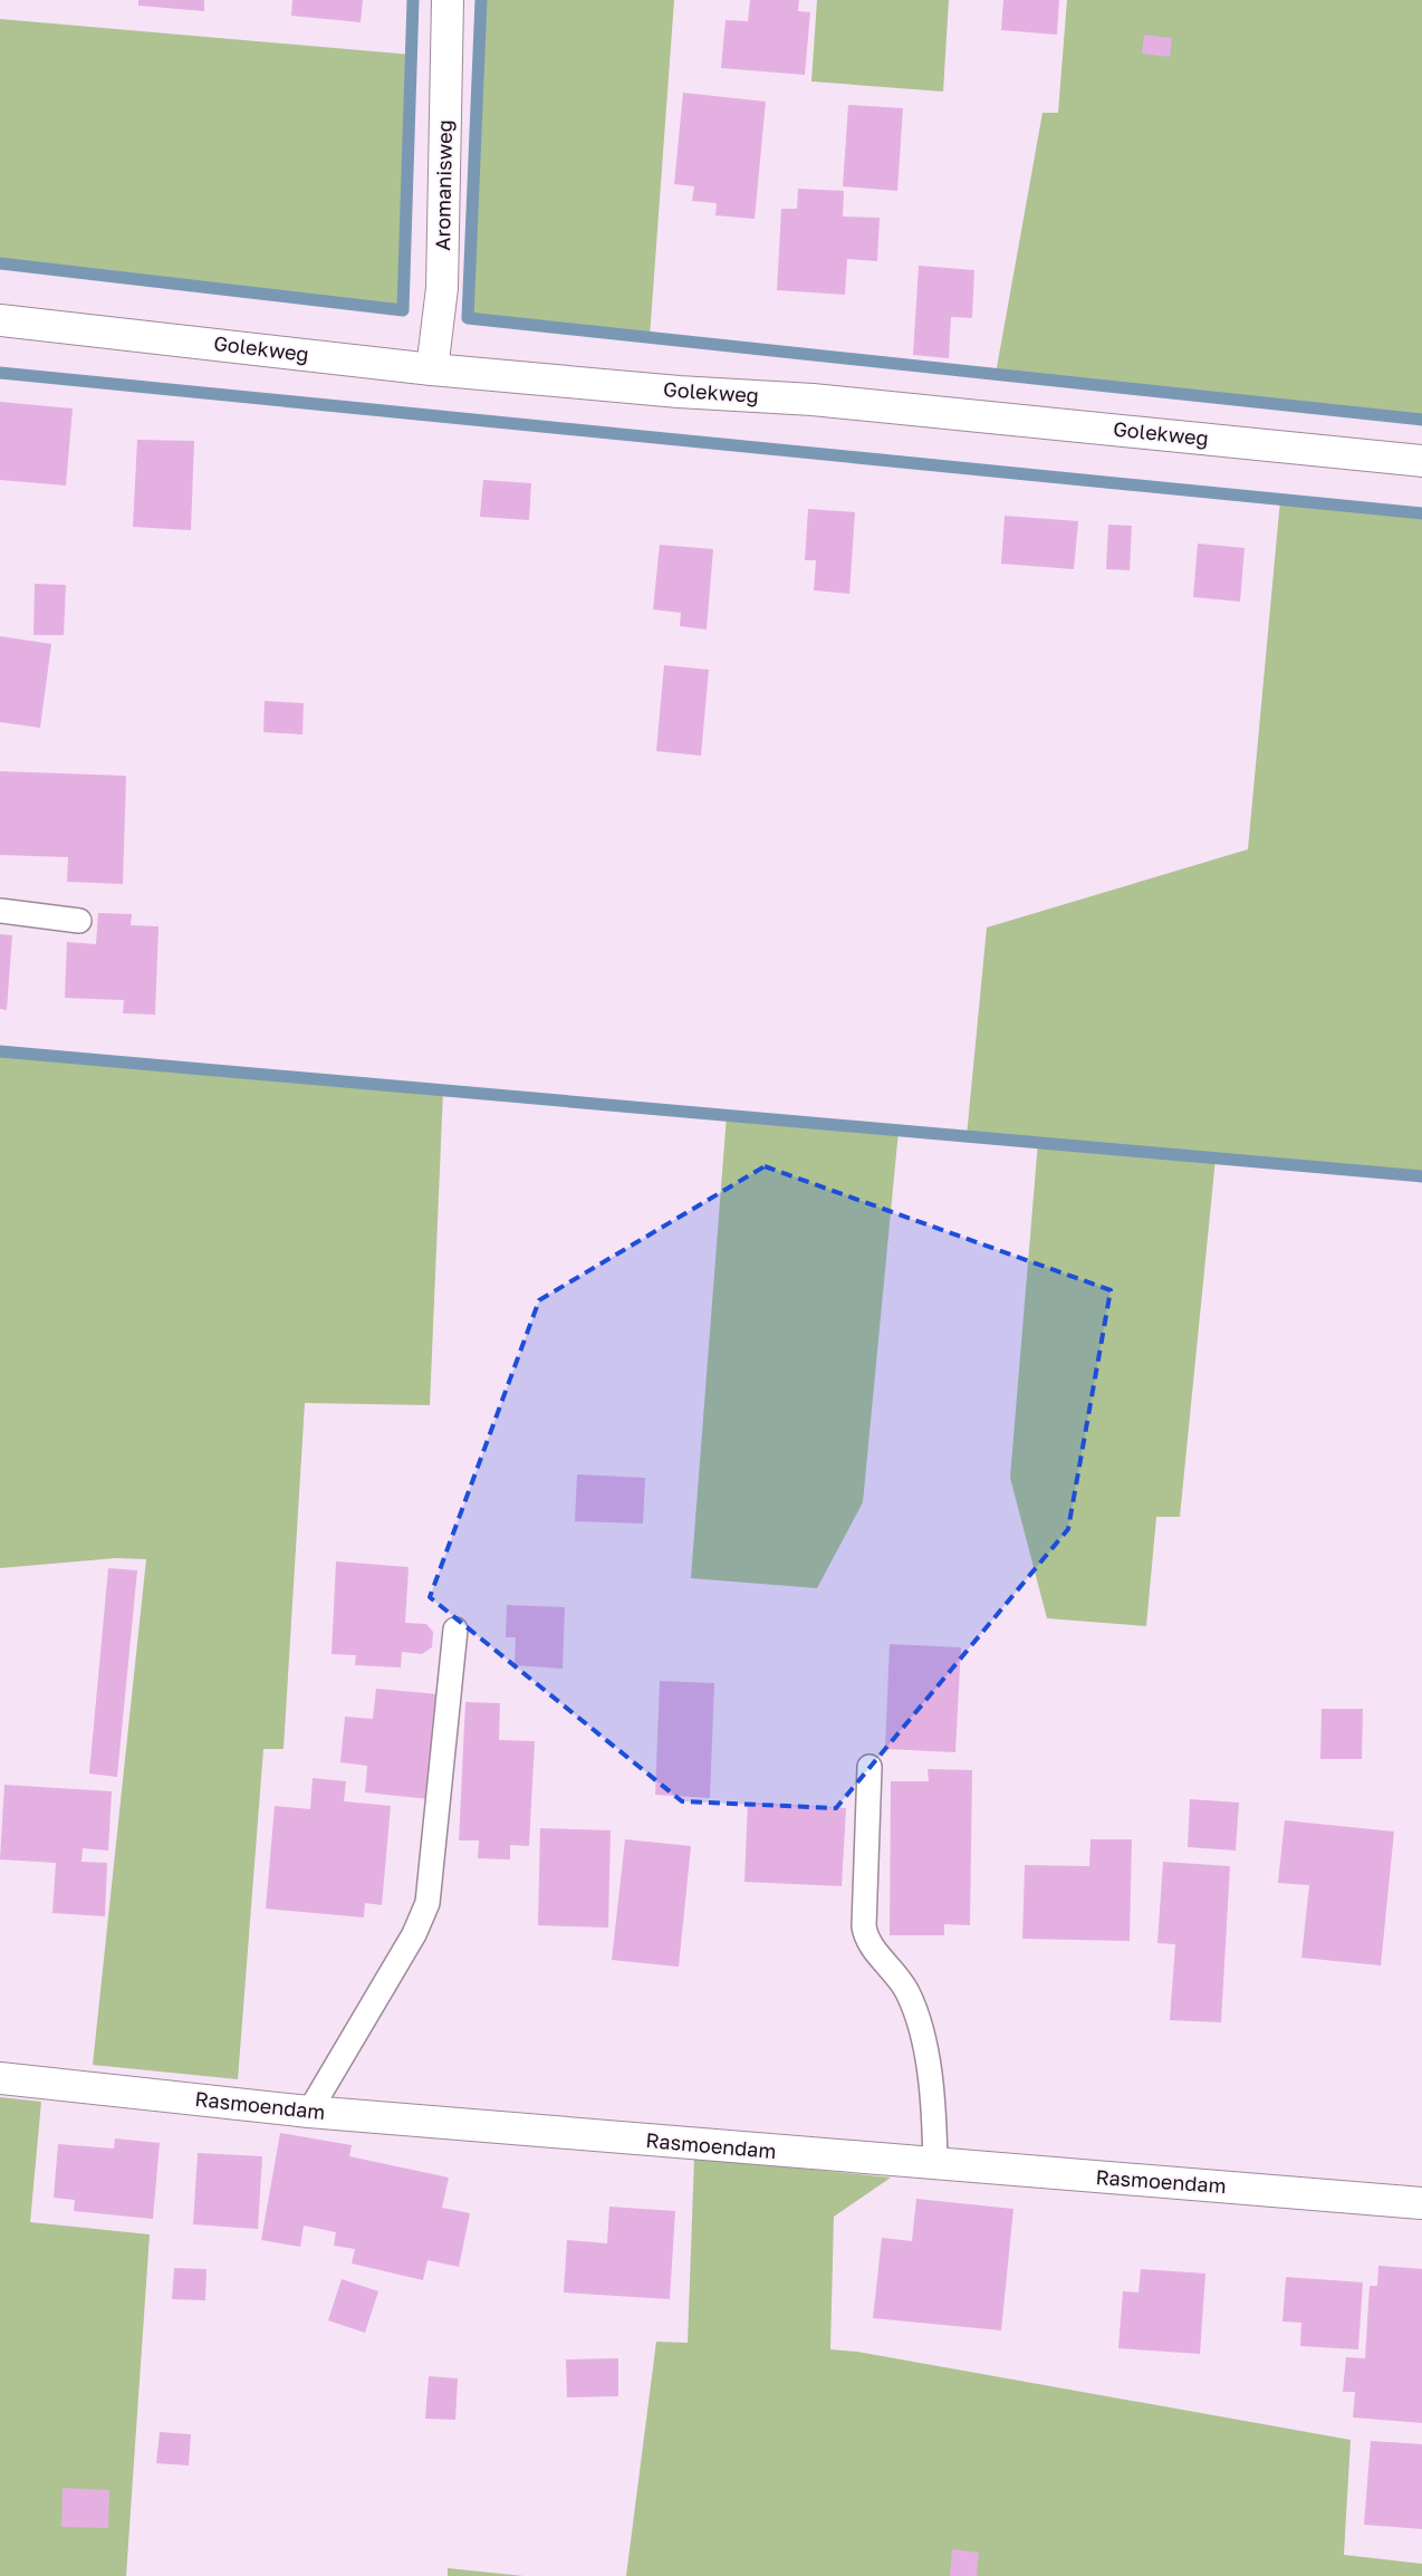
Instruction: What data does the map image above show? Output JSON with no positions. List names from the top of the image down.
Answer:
{
  "streets": {
    "street": ["Aromanisweg", "Golekweg", "Rasmoendam"]
  },
  "crossings": [
    ["Aromanisweg", "Golekweg"]
  ]
}
